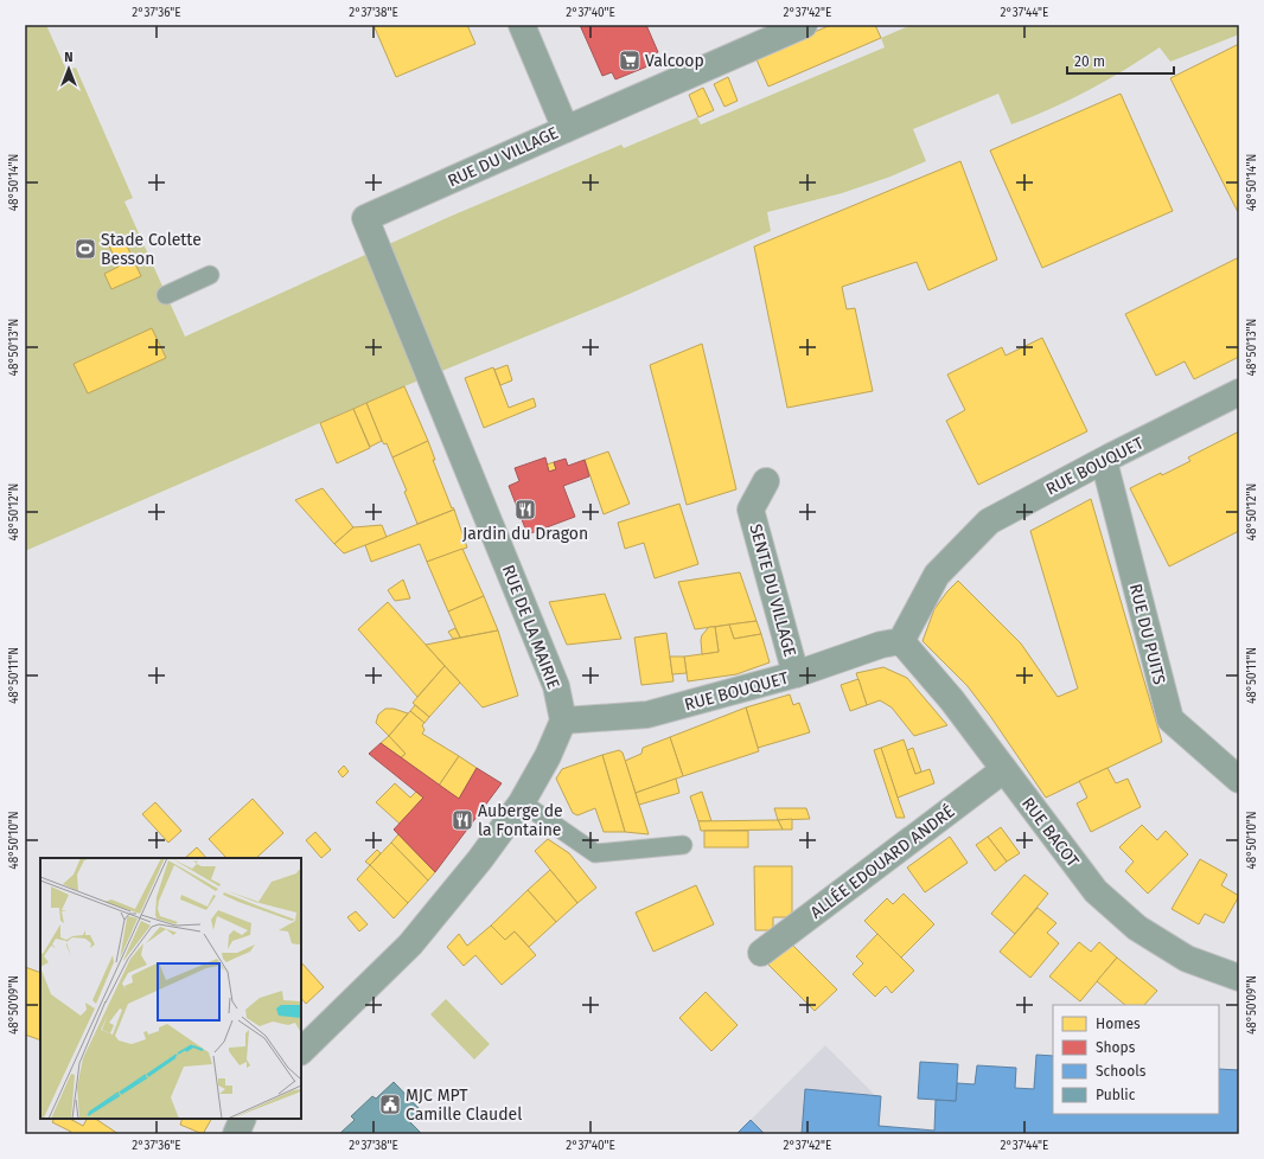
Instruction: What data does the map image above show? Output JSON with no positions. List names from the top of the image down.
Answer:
{
  "streets": {
    "street": [
      "RUE DU VILLAGE",
      "RUE BOUQUET",
      "SENTE DU VILLAGE",
      "RUE DE LA MAIRIE",
      "RUE DU PUITS",
      "RUE BACOT",
      "ALLÉE EDOUARD ANDRÉ"
    ]
  },
  "crossings": [
    ["RUE DU VILLAGE", "RUE DE LA MAIRIE"],
    ["RUE BOUQUET", "SENTE DU VILLAGE"],
    ["RUE BOUQUET", "RUE DE LA MAIRIE"],
    ["RUE BOUQUET", "RUE DU PUITS"],
    ["RUE BOUQUET", "RUE BACOT"],
    ["RUE BACOT", "ALLÉE EDOUARD ANDRÉ"]
  ],
  "places": {
    "supermarket": ["Valcoop"],
    "sports": ["Stade Colette Besson"],
    "restaurant": ["Jardin du Dragon", "Auberge de la Fontaine"],
    "public building": ["MJC MPT Camille Claudel"]
  },
  "legend": [
    "Homes",
    "Shops",
    "Schools",
    "Public"
  ],
  "scale_bar": "20 m",
  "north": "top",
  "coordinates": [
    "2°37'36\"E",
    "2°37'38\"E",
    "2°37'40\"E",
    "2°37'42\"E",
    "2°37'44\"E",
    "48°50'14\"N",
    "48°50'13\"N",
    "48°50'12\"N",
    "48°50'11\"N",
    "48°50'10\"N",
    "48°50'09\"N"
  ]
}
